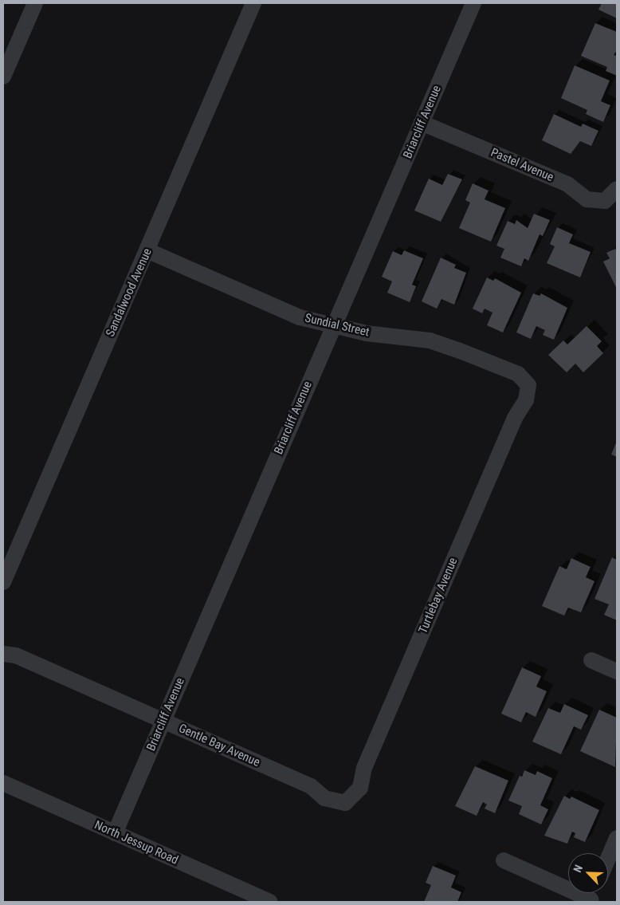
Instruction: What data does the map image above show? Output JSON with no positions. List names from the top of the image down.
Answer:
{
  "streets": {
    "street": [
      "Briarcliff Avenue",
      "Pastel Avenue",
      "Sandalwood Avenue",
      "Sundial Street",
      "Turtlebay Avenue",
      "Gentle Bay Avenue",
      "North Jessup Road"
    ]
  },
  "crossings": [
    ["Briarcliff Avenue", "Pastel Avenue"],
    ["Briarcliff Avenue", "Sundial Street"],
    ["Briarcliff Avenue", "Gentle Bay Avenue"],
    ["Briarcliff Avenue", "North Jessup Road"],
    ["Sandalwood Avenue", "Sundial Street"],
    ["Sundial Street", "Turtlebay Avenue"],
    ["Turtlebay Avenue", "Gentle Bay Avenue"]
  ],
  "north": "top left"
}
